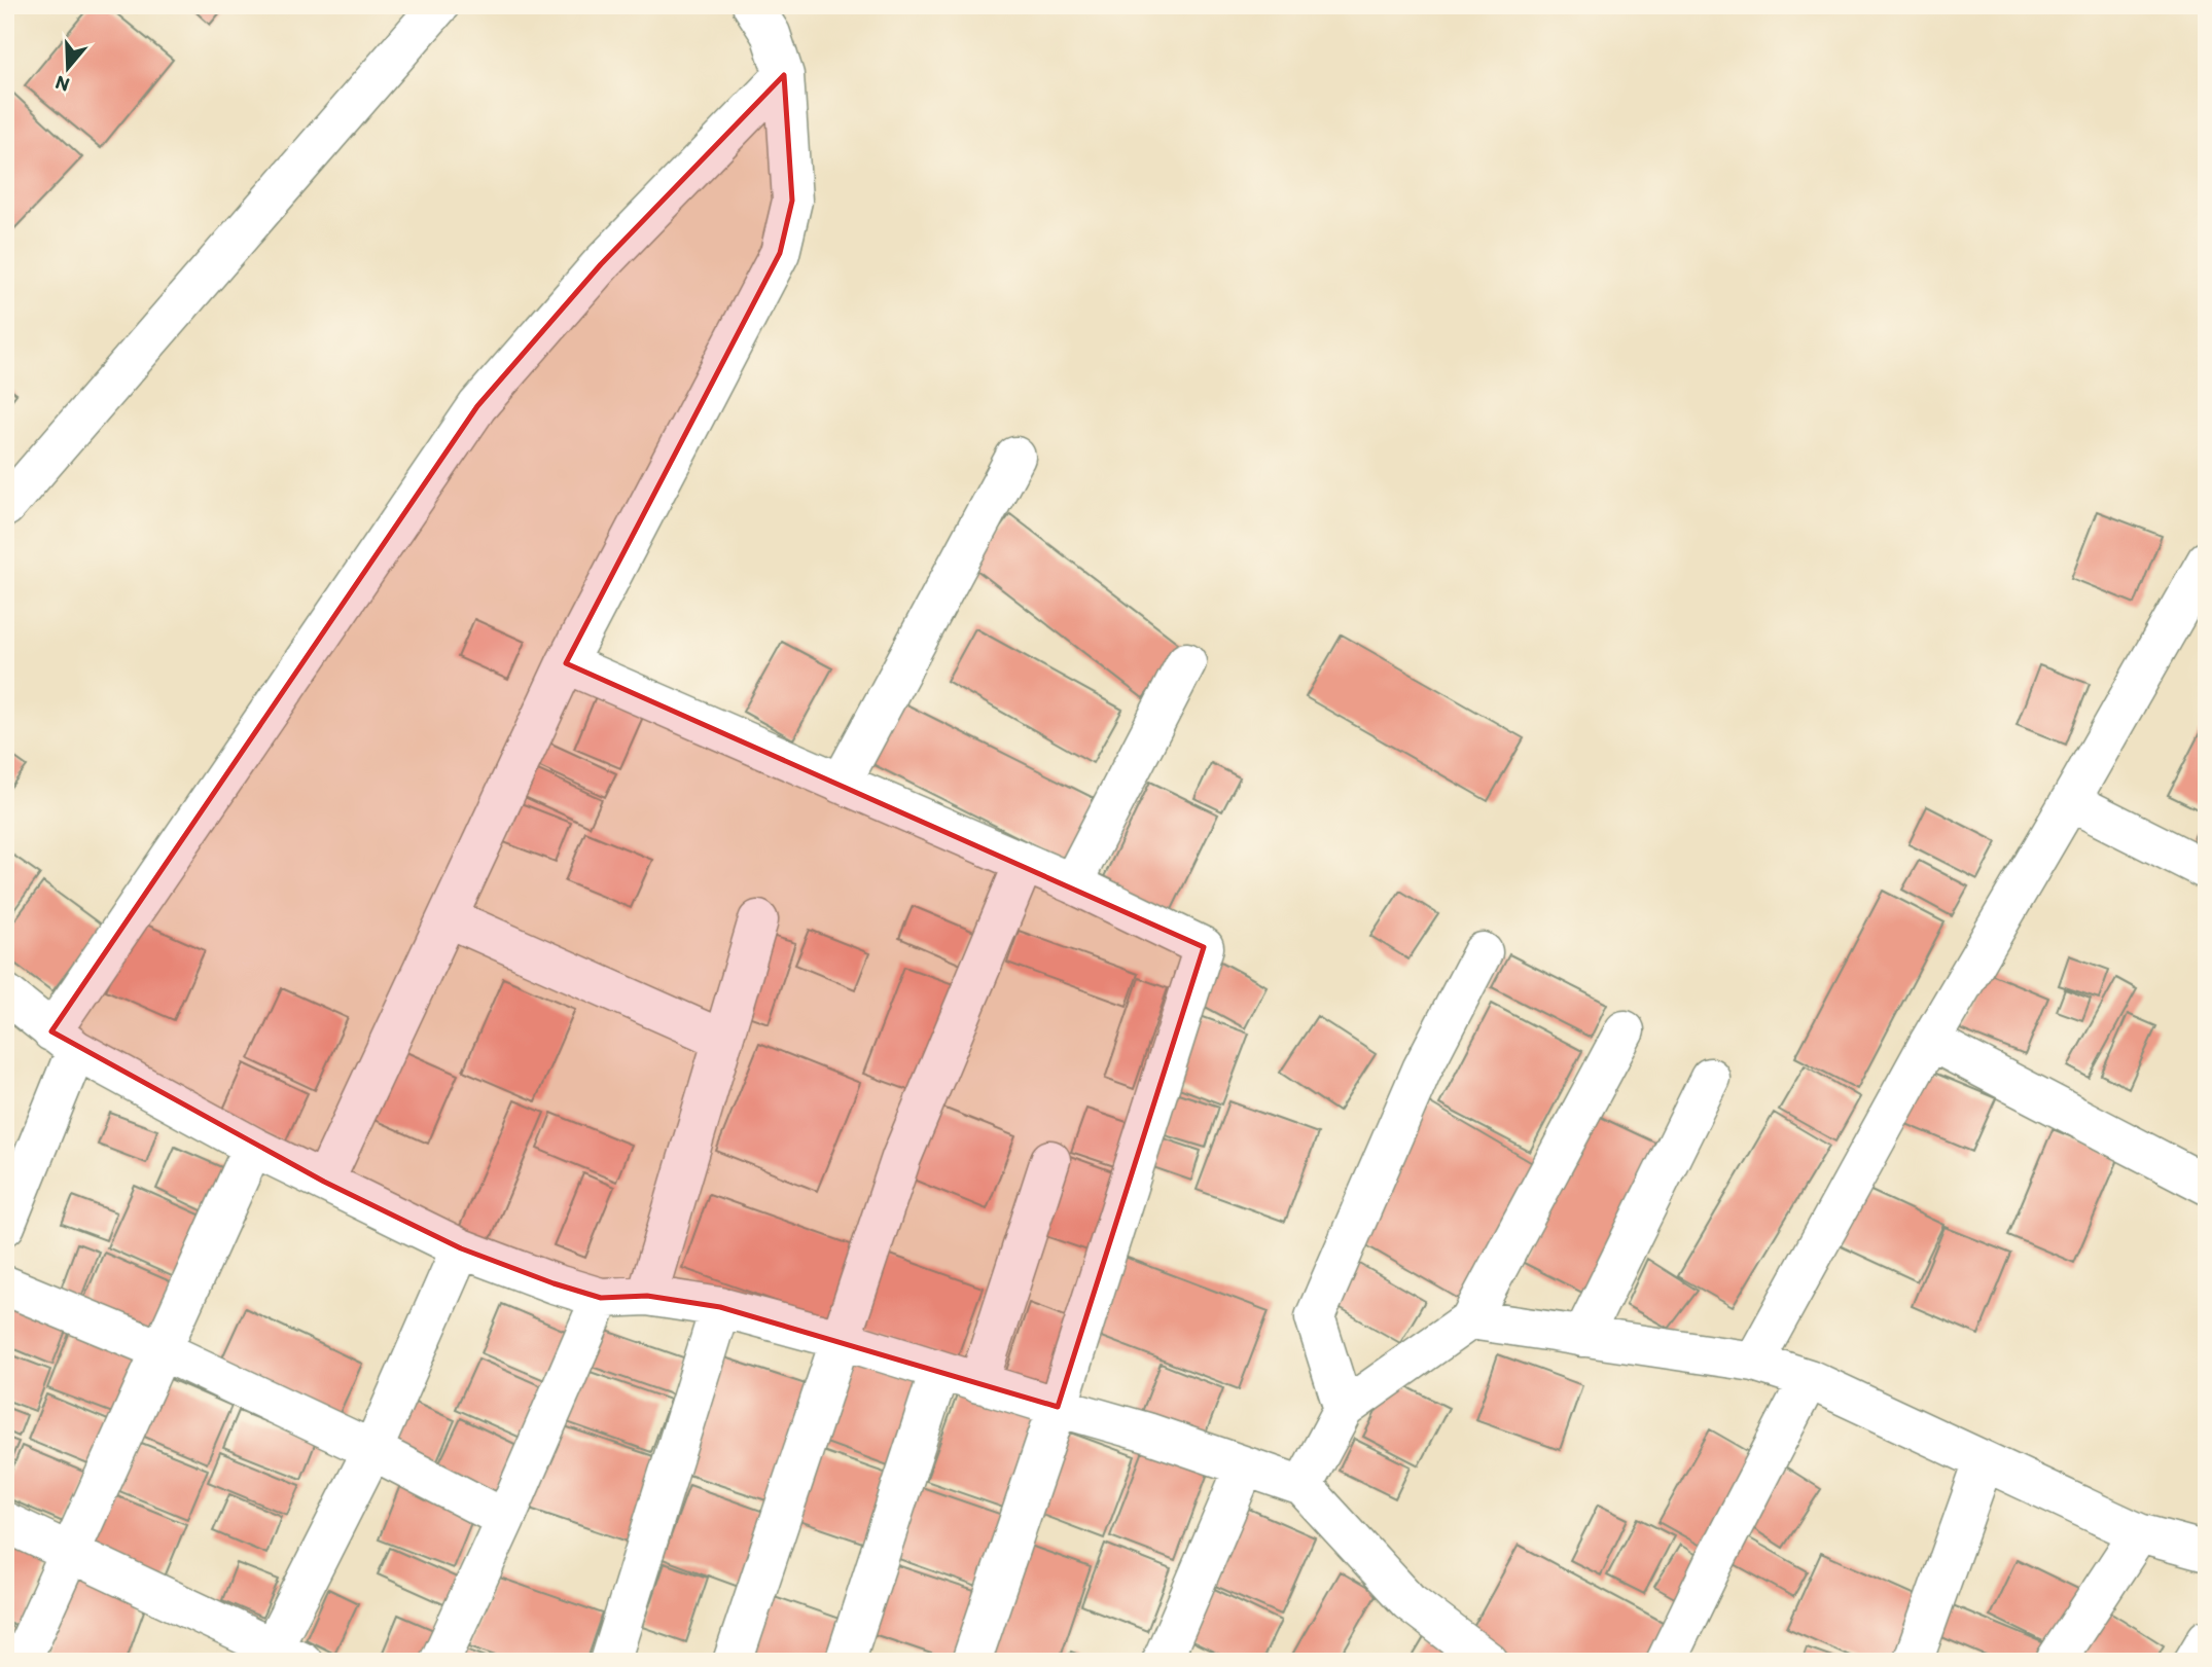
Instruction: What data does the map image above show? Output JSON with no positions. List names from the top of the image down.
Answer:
{
  "north": "bottom"
}
